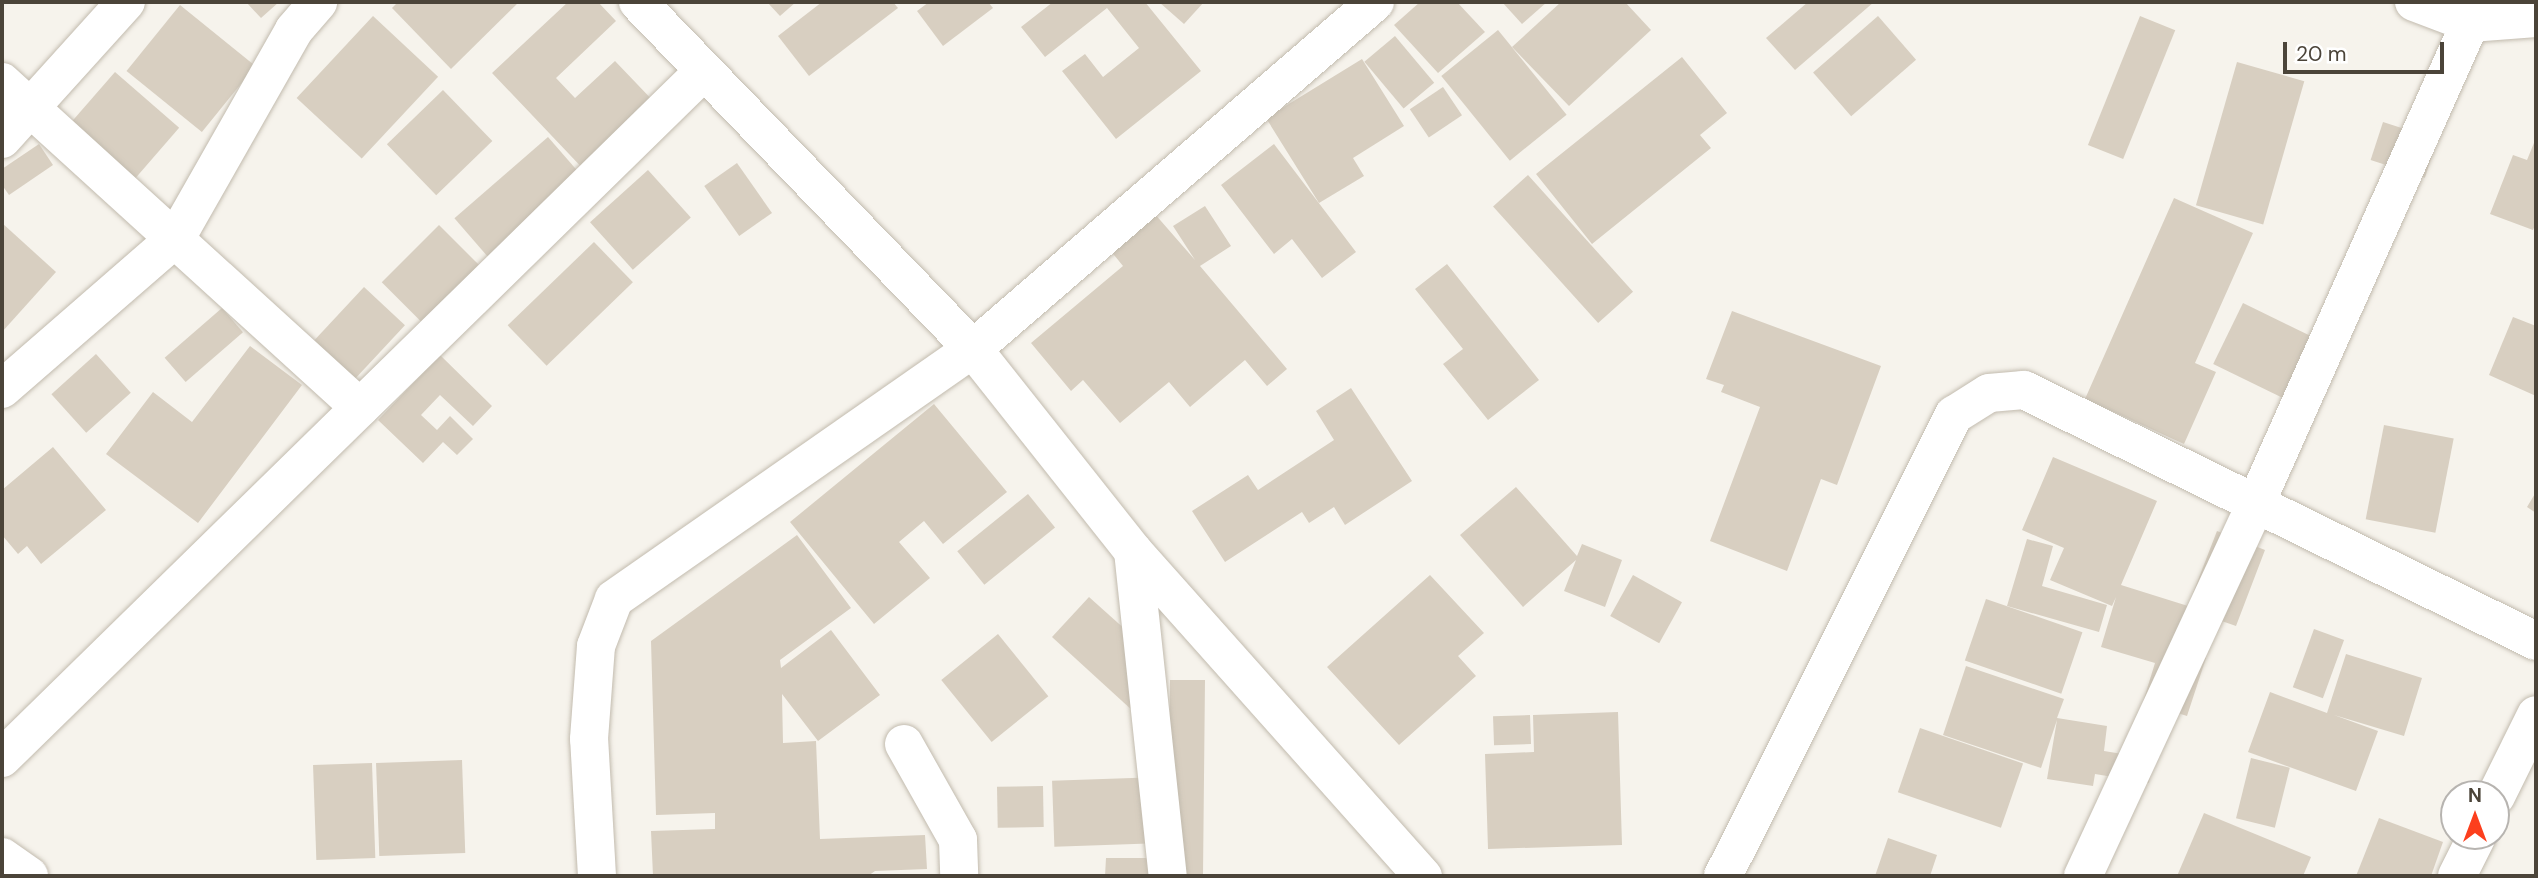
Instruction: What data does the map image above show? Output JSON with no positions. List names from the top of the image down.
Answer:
{
  "scale_bar": "20 m",
  "north": "top"
}
